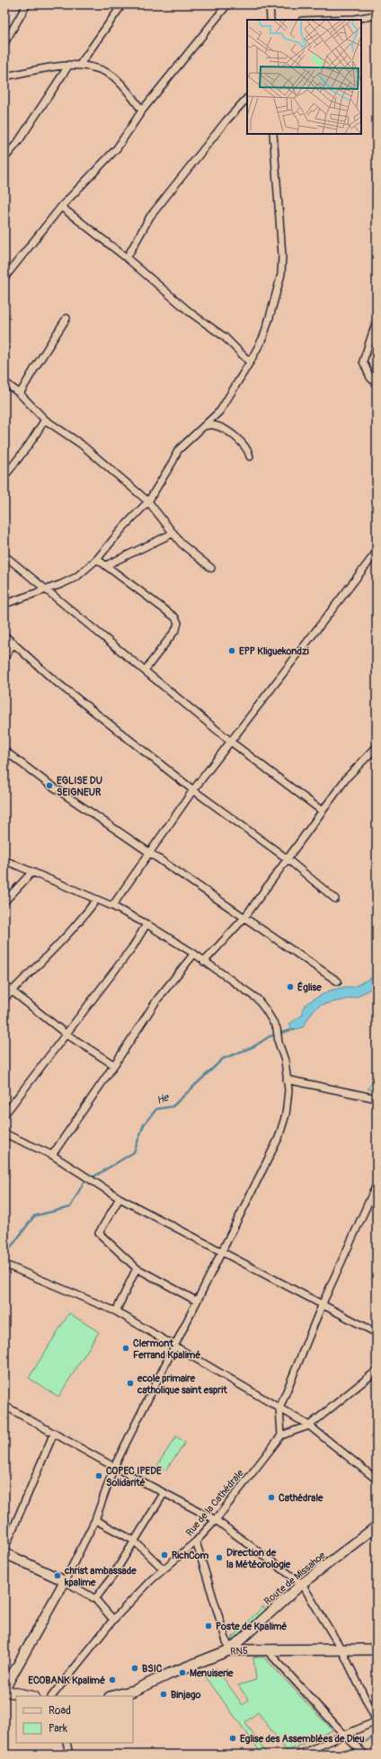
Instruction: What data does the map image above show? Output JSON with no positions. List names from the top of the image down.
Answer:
{
  "streets": {
    "main road": ["Route de Missahoe", "RN5"],
    "street": ["Rue de la Cathédrale"]
  },
  "crossings": [
    ["Route de Missahoe", "RN5"]
  ],
  "water": ["He"],
  "places": [
    "EPP Kliguekondzi",
    "EGLISE DU SEIGNEUR",
    "Église",
    "Clermont Ferrand Kpalimé",
    "ecole primaire catholique saint esprit",
    "COPEC IPEDE Solidarité",
    "Cathédrale",
    "RichCom",
    "Direction de la Météorologie",
    "christ ambassade kpalime",
    "Poste de Kpalimé",
    "BSIC",
    "Menuiserie",
    "ECOBANK Kpalimé",
    "Binjago",
    "Eglise des Assemblées de Dieu"
  ],
  "legend": ["Road", "Park"]
}
